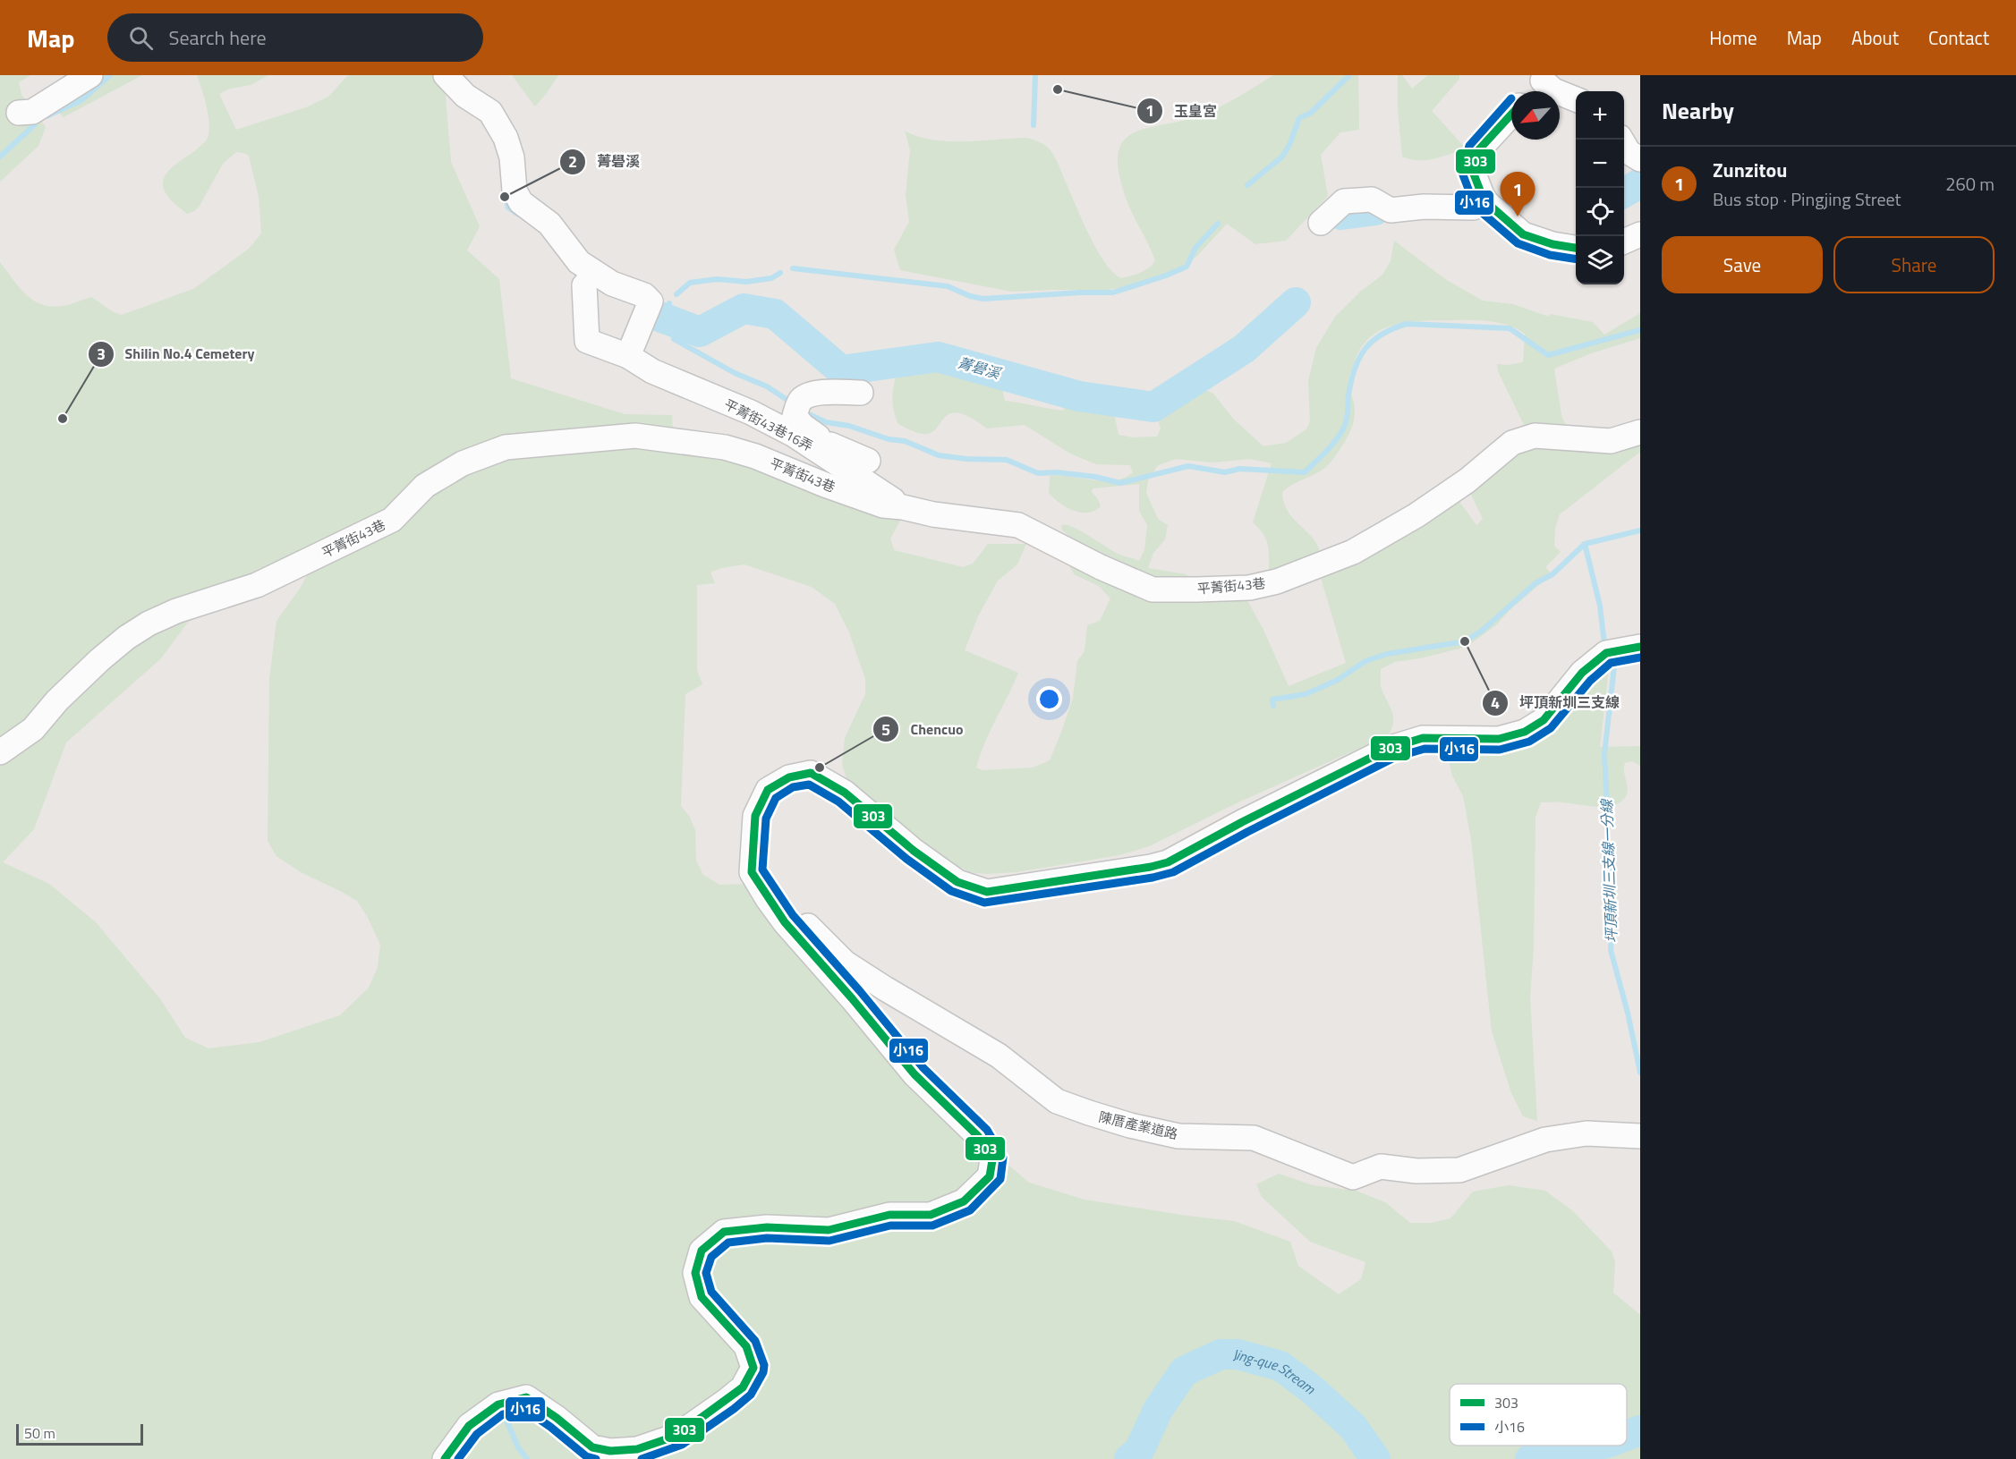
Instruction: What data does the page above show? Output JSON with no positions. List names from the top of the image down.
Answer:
{
  "streets": {
    "street": ["平菁街43巷16弄", "平菁街43巷", "陳厝產業道路"]
  },
  "crossings": [
    ["平菁街43巷16弄", "平菁街43巷"]
  ],
  "water": ["菁礐溪", "坪頂新圳三支線一分線", "Jing-que Stream"],
  "places": [
    "玉皇宮",
    "菁礐溪",
    "Shilin No.4 Cemetery",
    "坪頂新圳三支線",
    "Chencuo"
  ],
  "lines": ["transit line 小16", "transit line 303"],
  "legend": ["303", "小16"],
  "scale_bar": "50 m",
  "north": "bottom left",
  "page": {
    "header": "Map",
    "search": "Search here",
    "nav": [
      "Home",
      "Map",
      "About",
      "Contact"
    ],
    "heading": "Nearby",
    "map_buttons": ["+", "−"],
    "list": [
      {
        "mark": "1",
        "name": "Zunzitou",
        "note": "Bus stop · Pingjing Street",
        "value": "260 m"
      }
    ],
    "pins": "1",
    "buttons": ["Save", "Share"],
    "scale": "50 m"
  }
}
